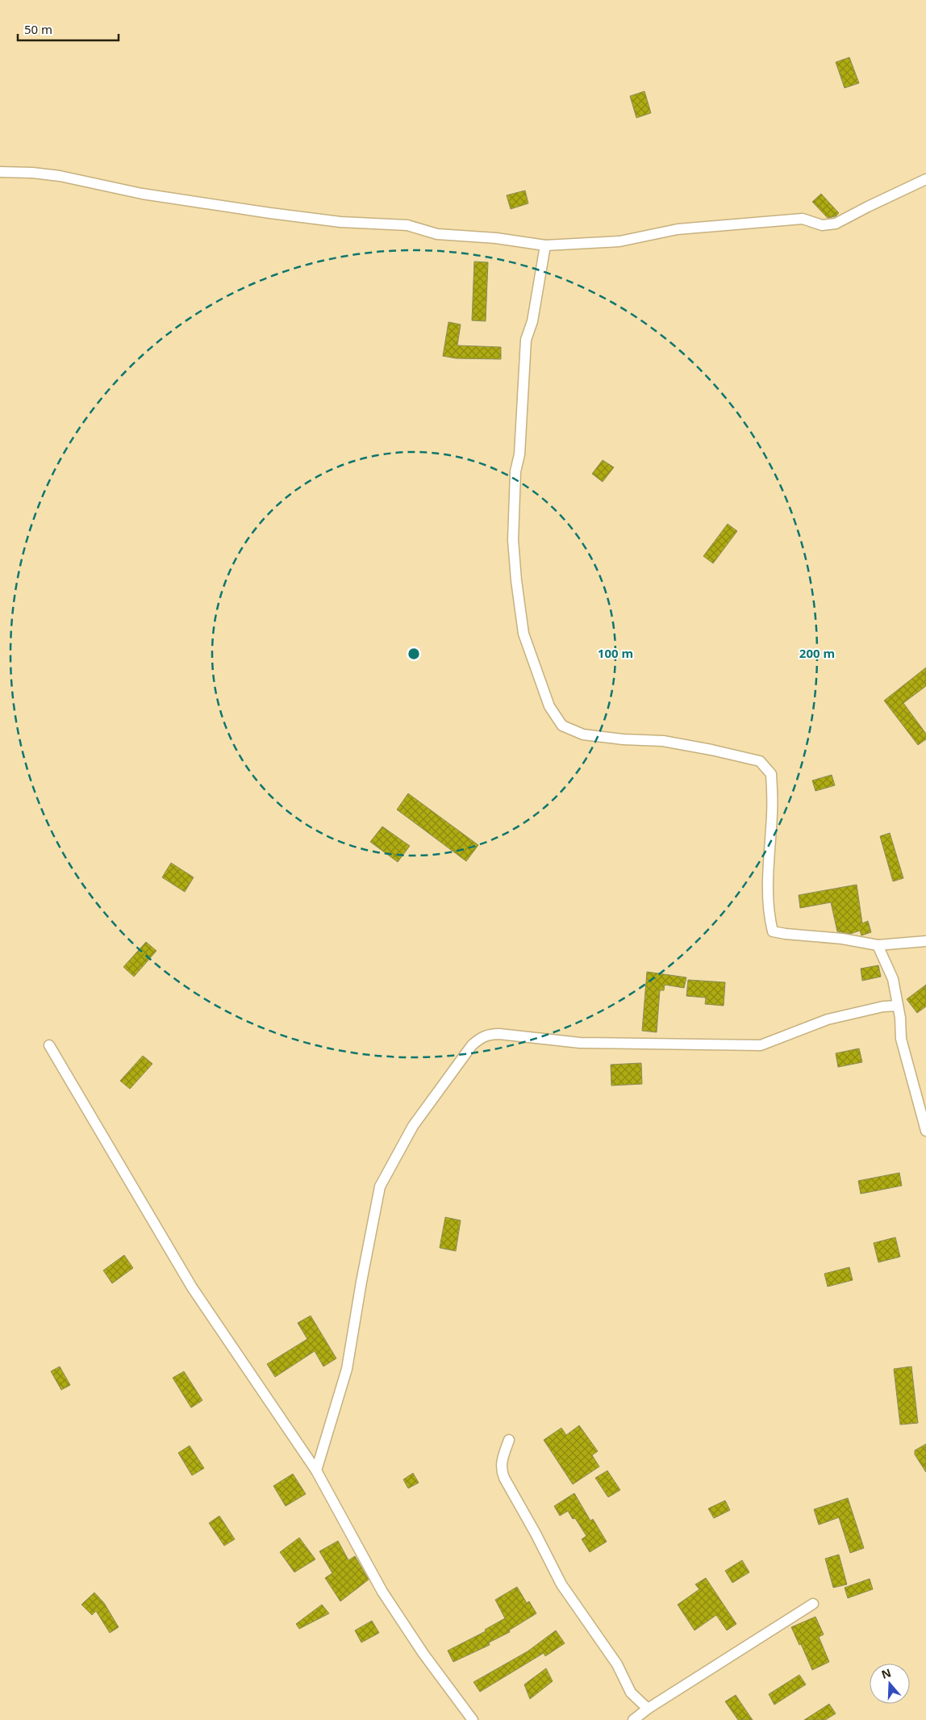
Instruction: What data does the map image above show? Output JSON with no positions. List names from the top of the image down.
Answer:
{
  "scale_bar": "50 m",
  "north": "top",
  "rings": ["100 m", "200 m"]
}
